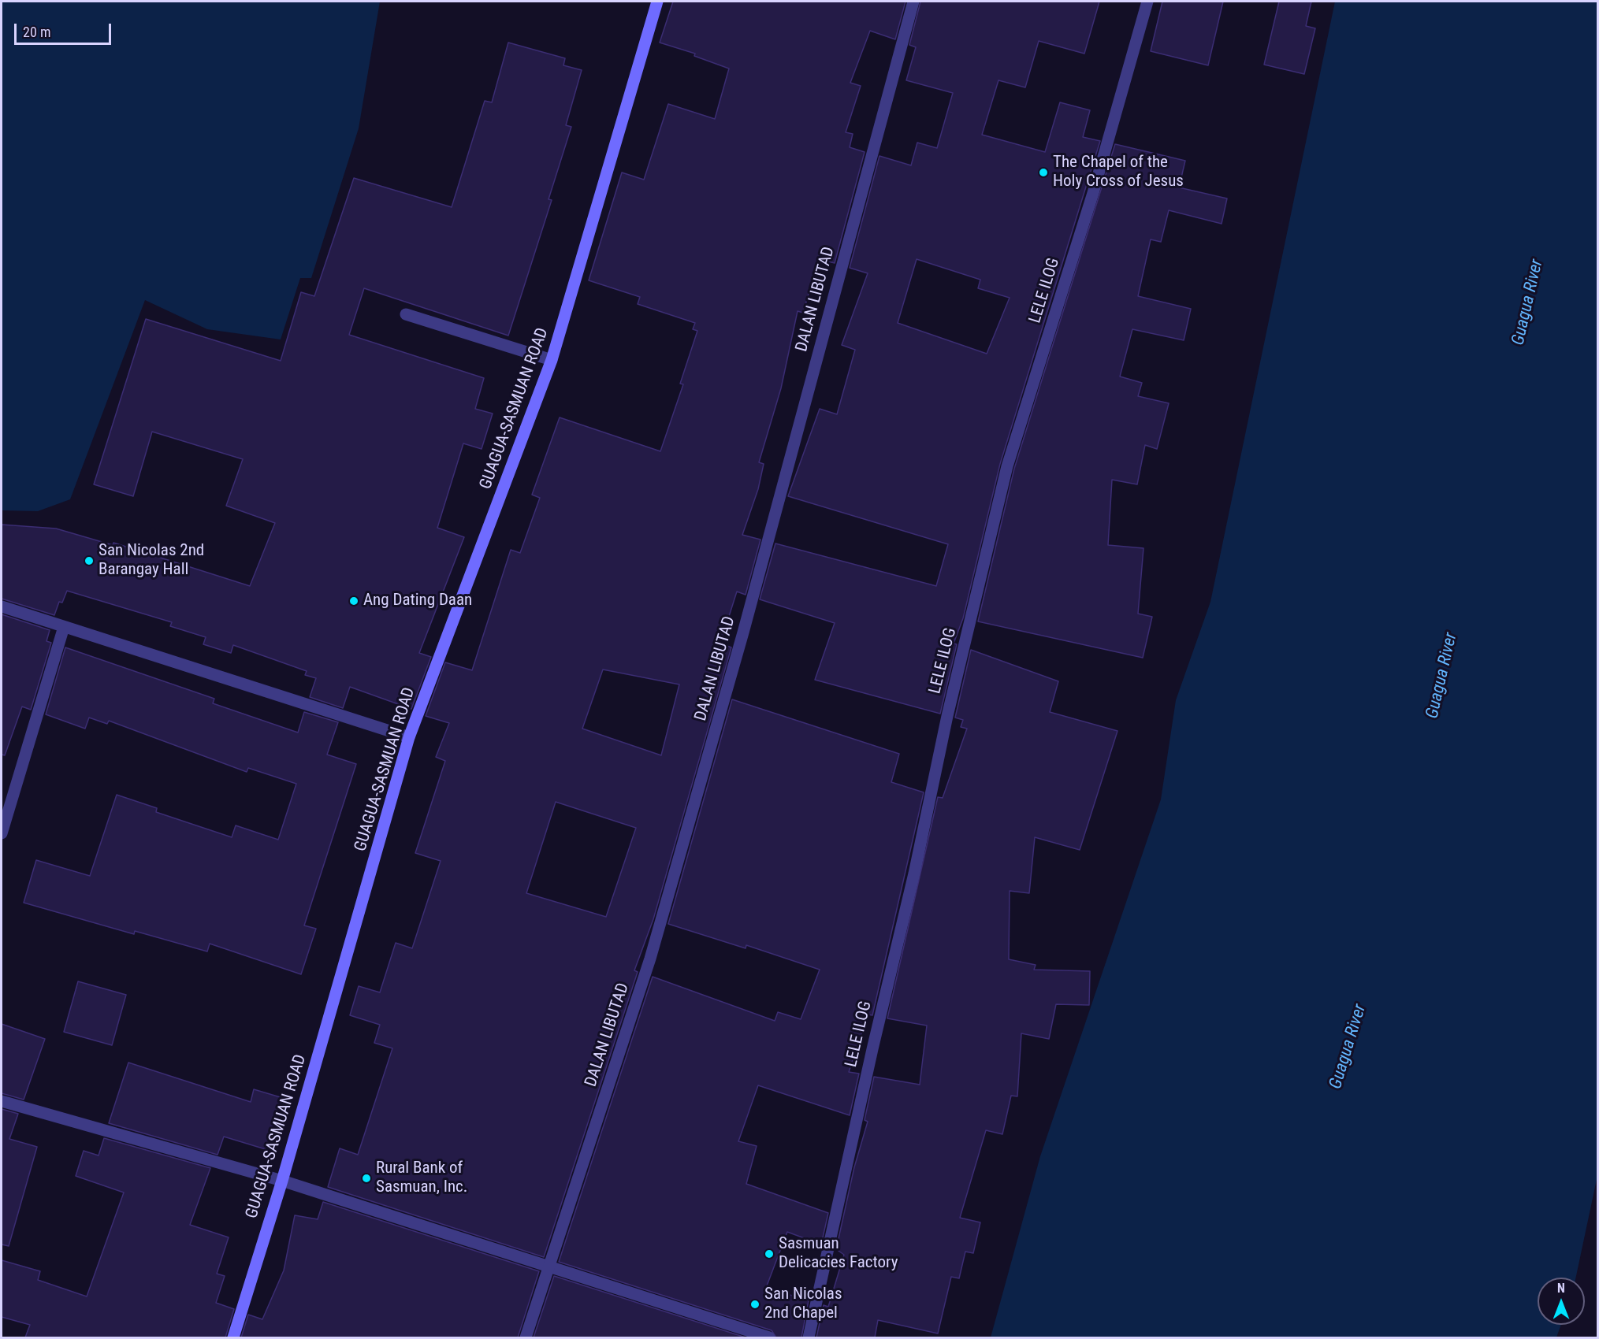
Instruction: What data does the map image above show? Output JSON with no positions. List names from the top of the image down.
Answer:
{
  "streets": {
    "main road": ["GUAGUA-SASMUAN ROAD"],
    "street": ["LELE ILOG", "DALAN LIBUTAD"]
  },
  "water": ["Guagua River"],
  "places": [
    "The Chapel of the Holy Cross of Jesus",
    "San Nicolas 2nd Barangay Hall",
    "Ang Dating Daan",
    "Rural Bank of Sasmuan, Inc.",
    "Sasmuan Delicacies Factory",
    "San Nicolas 2nd Chapel"
  ],
  "scale_bar": "20 m",
  "north": "top"
}
